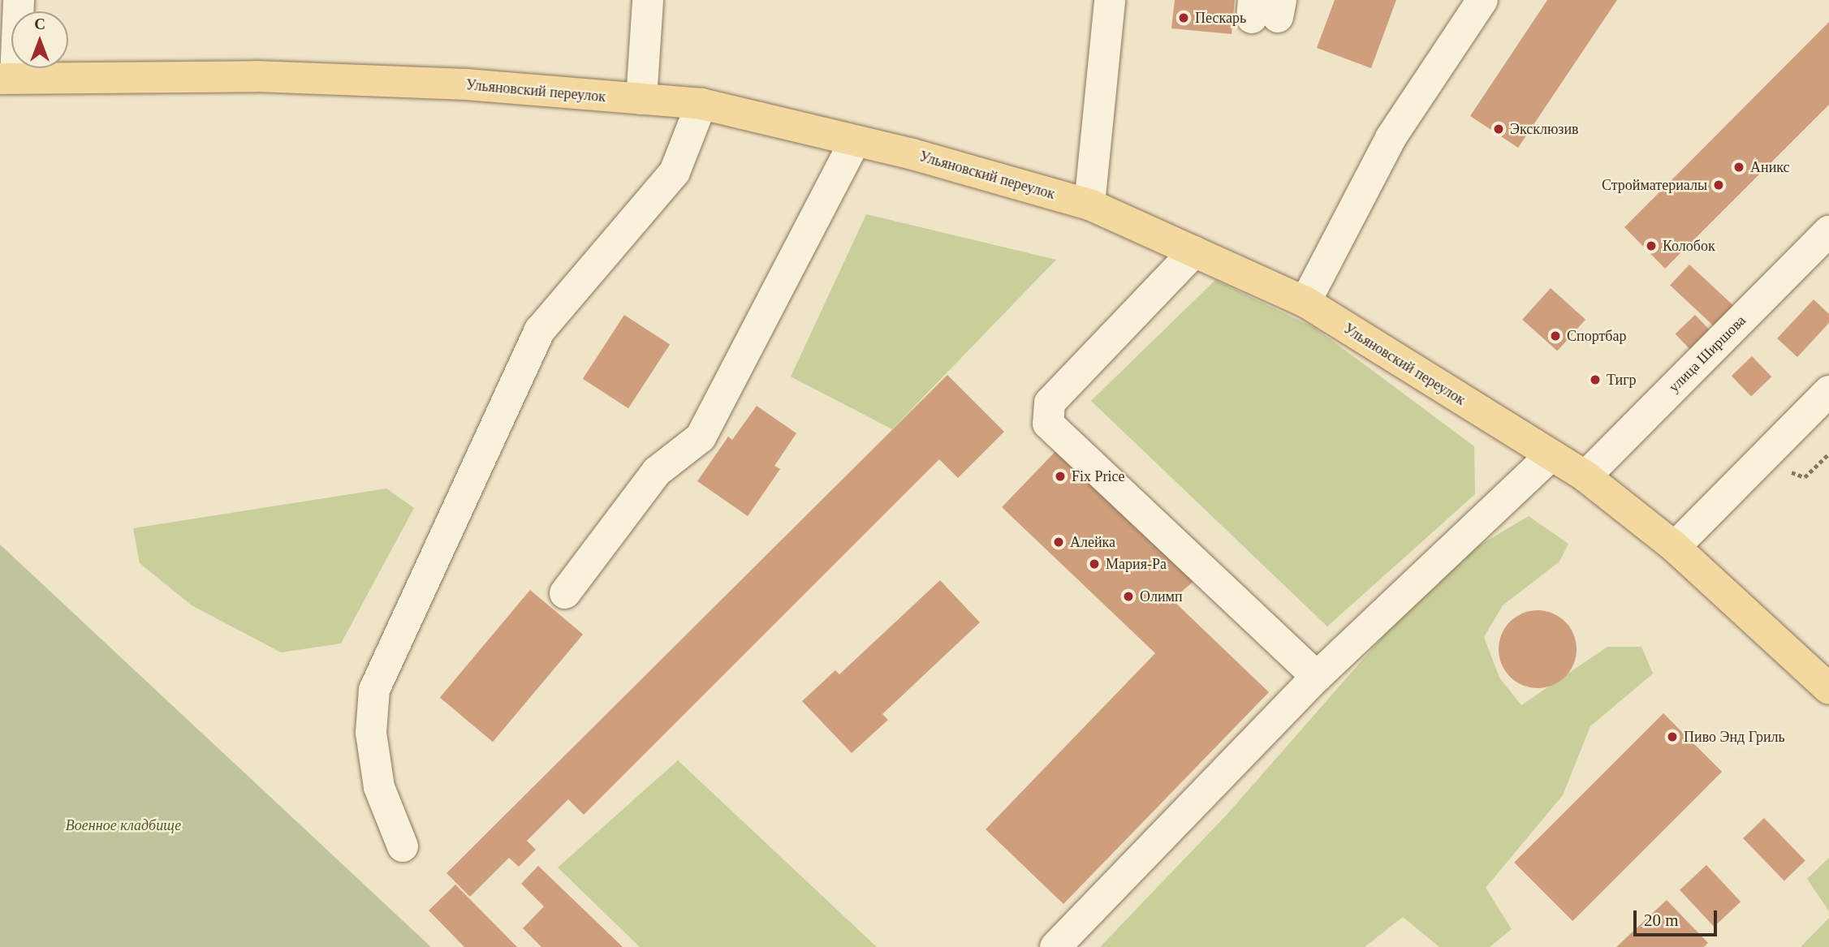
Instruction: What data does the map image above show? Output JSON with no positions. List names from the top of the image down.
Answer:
{
  "streets": {
    "main road": ["Ульяновский переулок"],
    "street": ["улица Ширшова"]
  },
  "crossings": [
    ["Ульяновский переулок", "улица Ширшова"]
  ],
  "parks": ["Военное кладбище"],
  "places": [
    "Пескарь",
    "Эксклюзив",
    "Аникс",
    "Стройматериалы",
    "Колобок",
    "Спортбар",
    "Тигр",
    "Fix Price",
    "Алейка",
    "Мария-Ра",
    "Олимп",
    "Пиво Энд Гриль"
  ],
  "scale_bar": "20 m",
  "north": "top"
}
